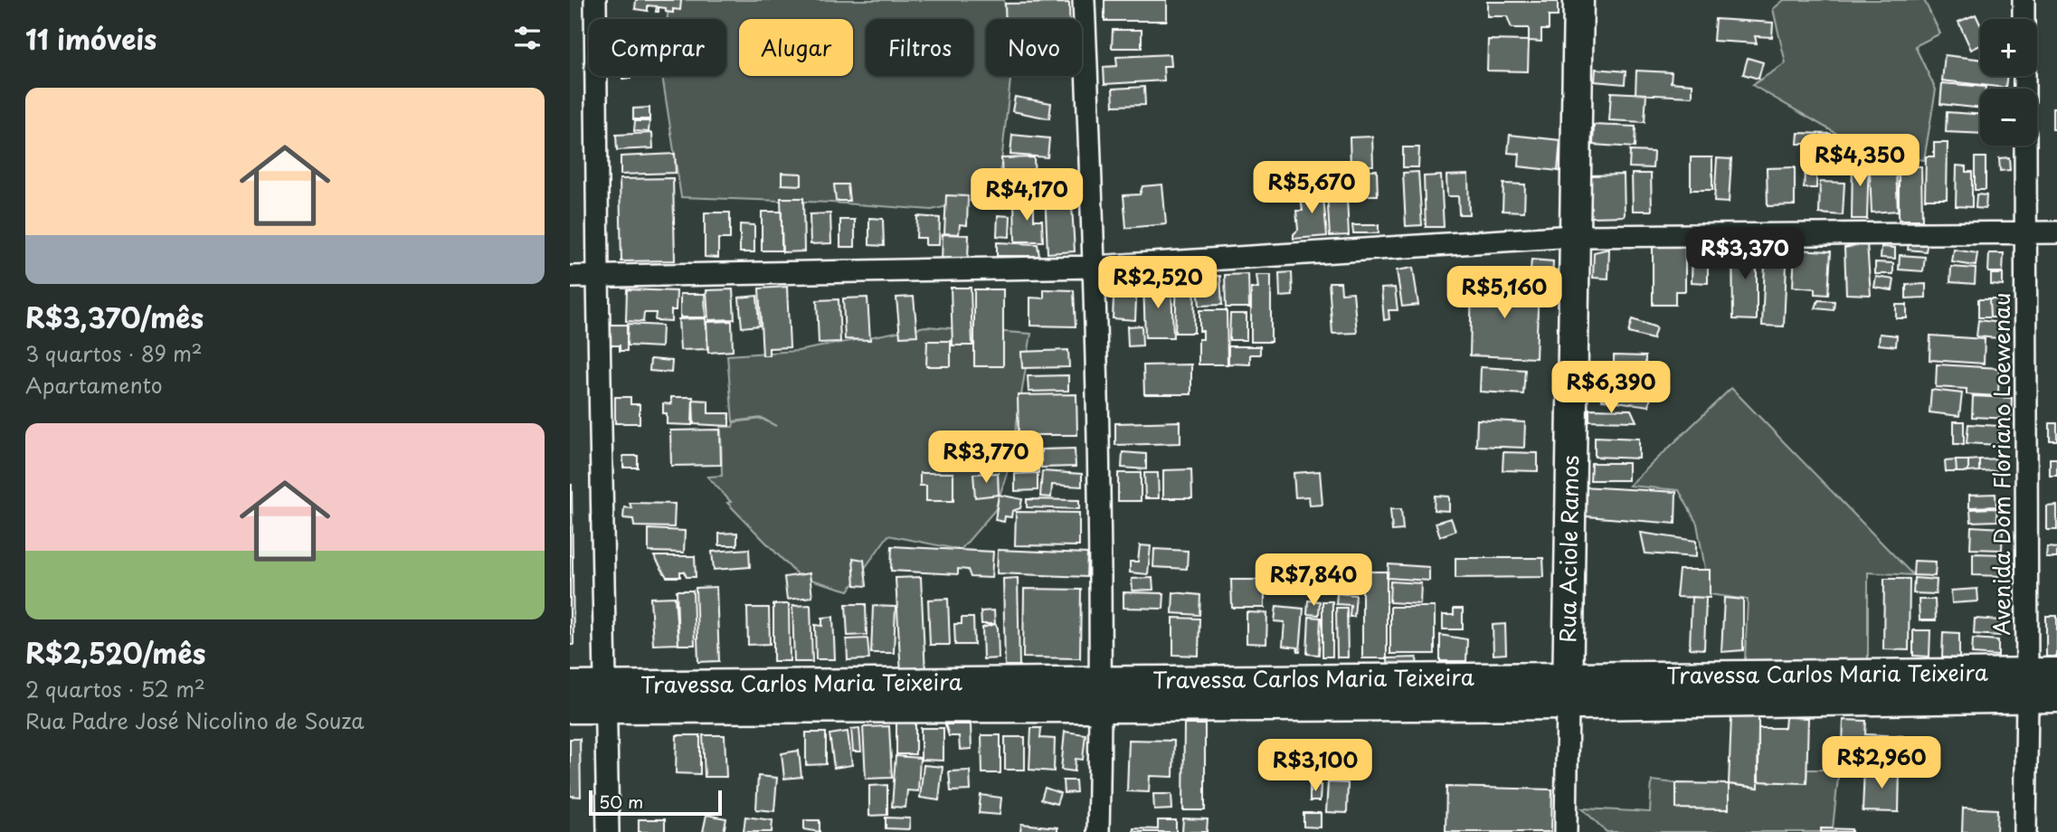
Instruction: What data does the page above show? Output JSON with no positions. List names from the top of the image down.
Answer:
{
  "streets": {
    "main road": ["Rua Aciole Ramos", "Travessa Carlos Maria Teixeira"],
    "street": ["Avenida Dom Floriano Loewenau"]
  },
  "crossings": [
    ["Avenida Dom Floriano Loewenau", "Travessa Carlos Maria Teixeira"],
    ["Rua Aciole Ramos", "Travessa Carlos Maria Teixeira"]
  ],
  "scale_bar": "50 m",
  "page": {
    "heading": "11 imóveis",
    "map_buttons": ["+", "−"],
    "chip": [
      "Comprar",
      "Alugar",
      "Filtros",
      "Novo"
    ],
    "list": [
      {
        "name": "R$3,370/mês",
        "note": "3 quartos · 89 m² · Apartamento"
      },
      {
        "name": "R$2,520/mês",
        "note": "2 quartos · 52 m² · Rua Padre José Nicolino de Souza"
      }
    ],
    "price": [
      "R$4,350",
      "R$5,670",
      "R$4,170",
      "R$3,370",
      "R$2,520",
      "R$5,160",
      "R$6,390",
      "R$3,770",
      "R$7,840",
      "R$2,960",
      "R$3,100"
    ],
    "scale": "50 m"
  }
}
